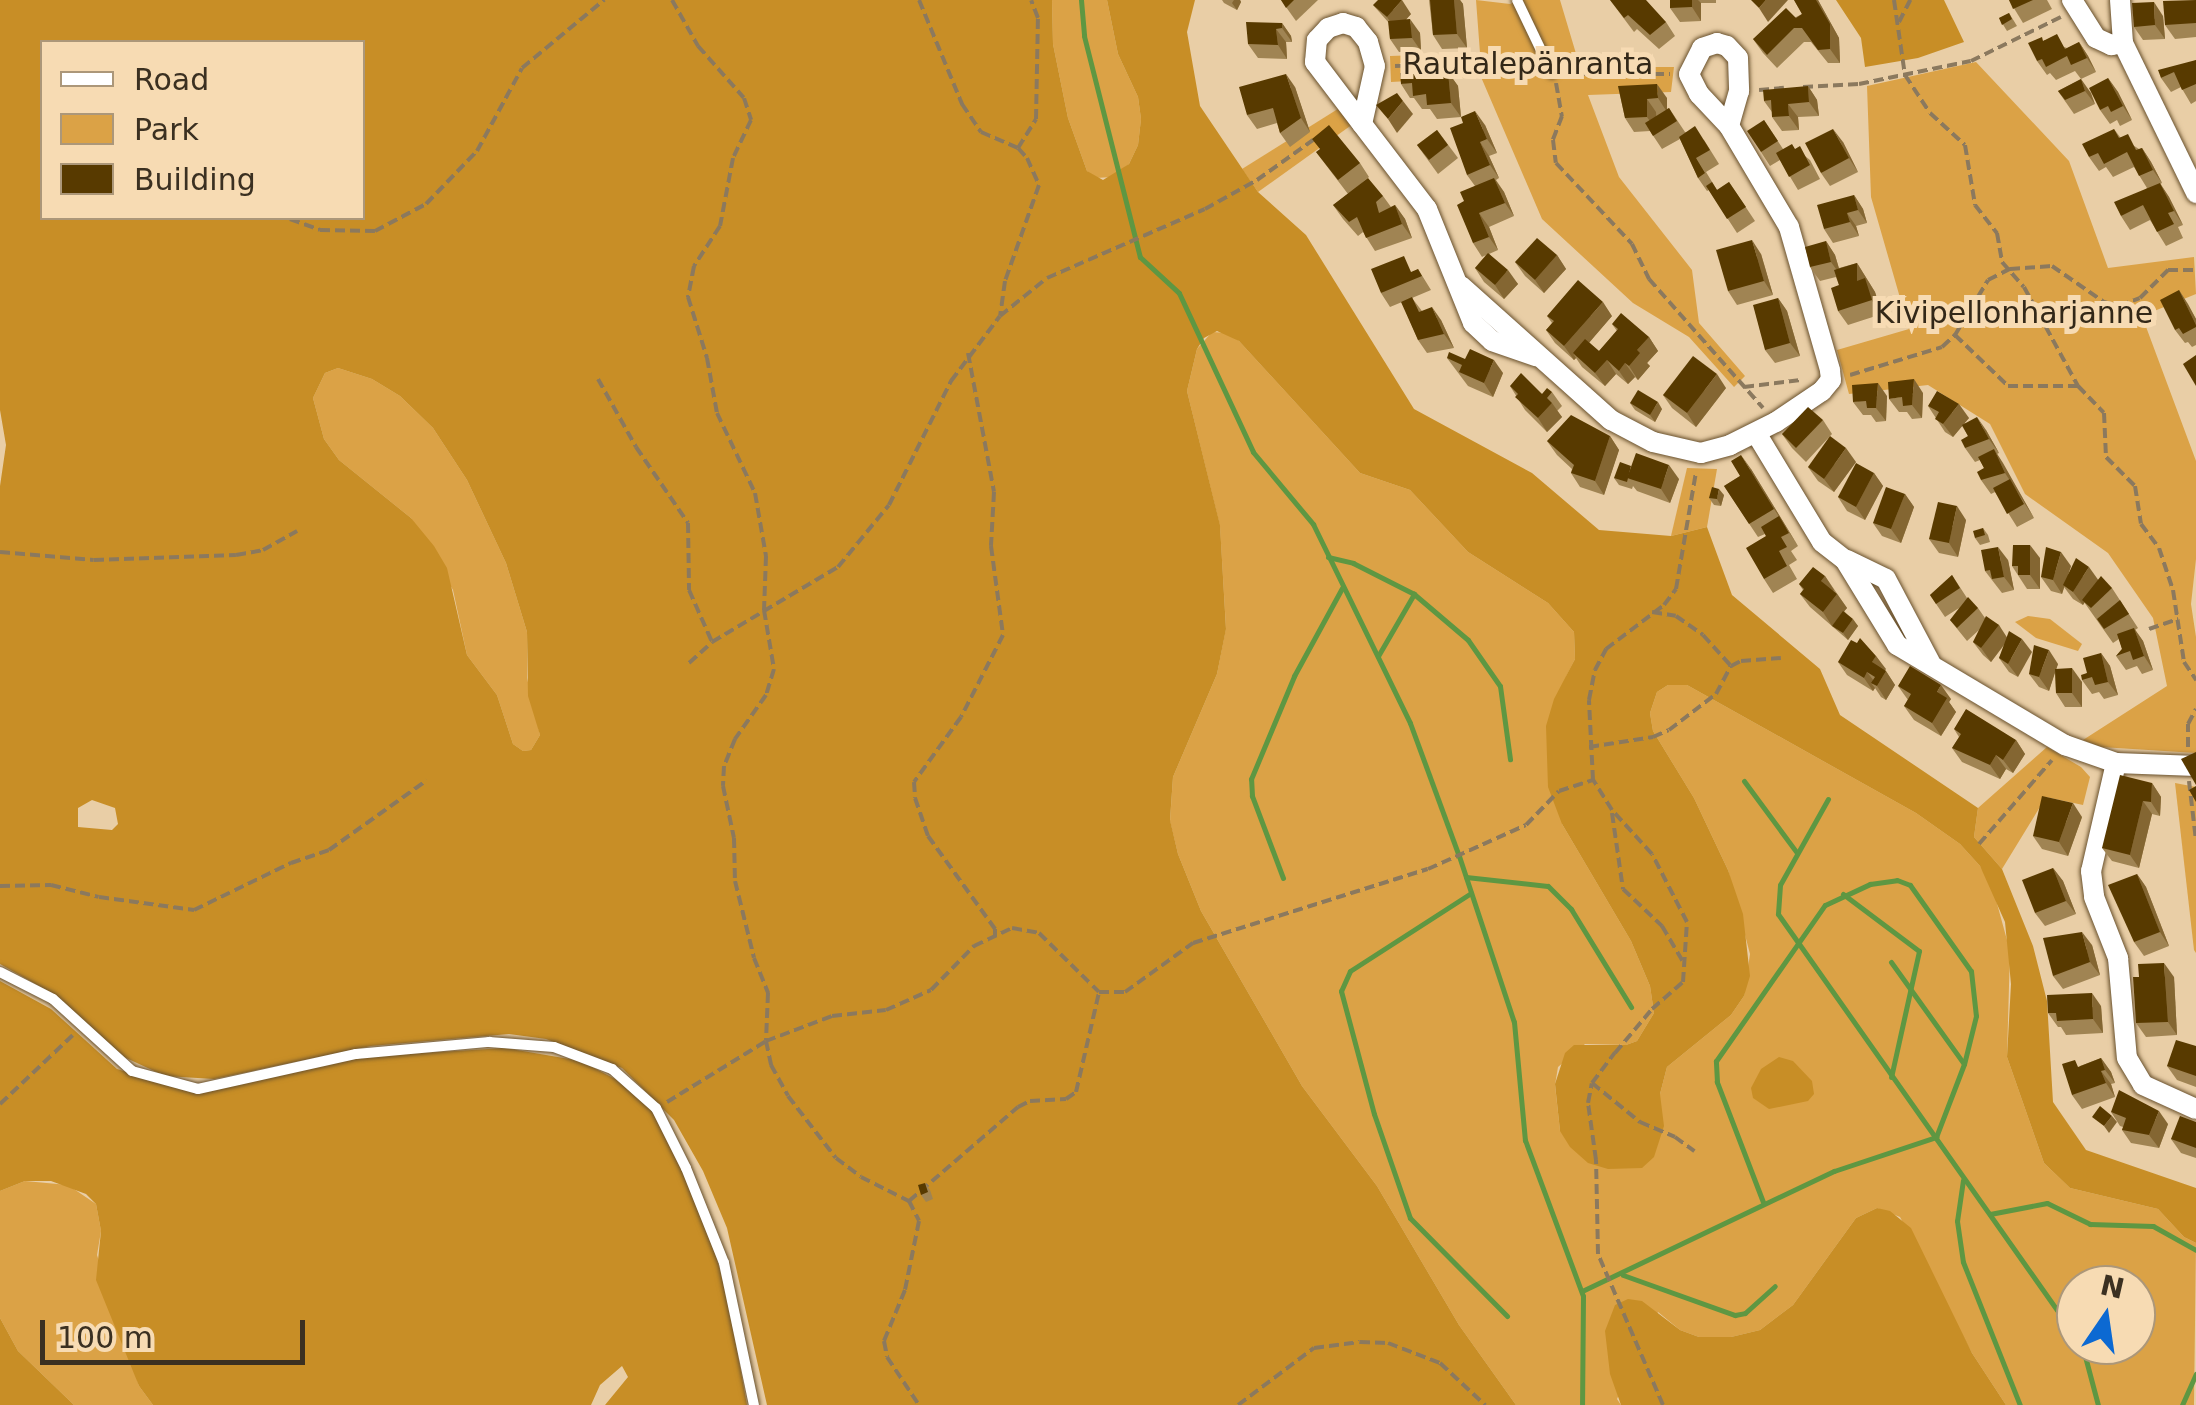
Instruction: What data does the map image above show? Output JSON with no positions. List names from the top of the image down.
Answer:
{
  "parks": ["Rautalepänranta", "Kivipellonharjanne"],
  "legend": ["Road", "Park", "Building"],
  "scale_bar": "100 m",
  "north": "top"
}
